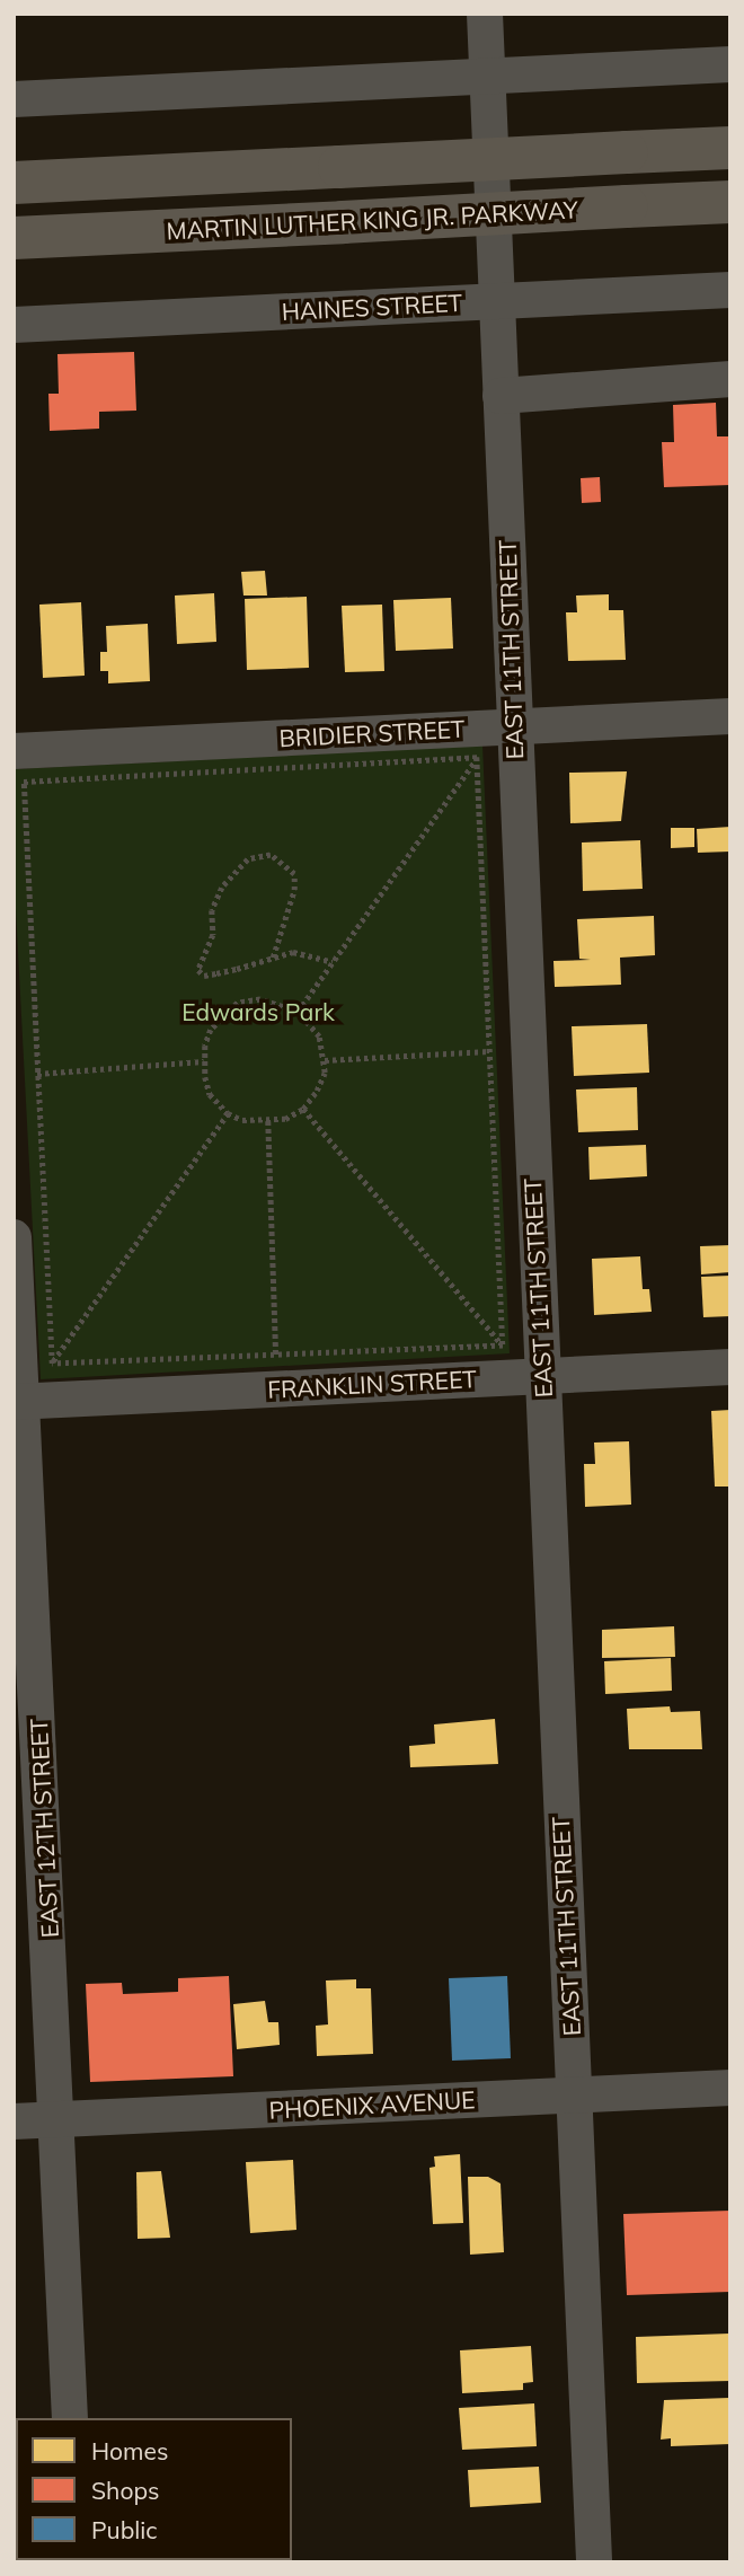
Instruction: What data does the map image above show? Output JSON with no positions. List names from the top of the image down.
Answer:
{
  "streets": {
    "highway": ["MARTIN LUTHER KING JR. PARKWAY"],
    "street": [
      "HAINES STREET",
      "EAST 11TH STREET",
      "BRIDIER STREET",
      "FRANKLIN STREET",
      "EAST 12TH STREET",
      "PHOENIX AVENUE"
    ]
  },
  "crossings": [
    ["HAINES STREET", "EAST 11TH STREET"],
    ["EAST 11TH STREET", "BRIDIER STREET"],
    ["EAST 11TH STREET", "FRANKLIN STREET"],
    ["EAST 11TH STREET", "PHOENIX AVENUE"],
    ["FRANKLIN STREET", "EAST 12TH STREET"],
    ["EAST 12TH STREET", "PHOENIX AVENUE"]
  ],
  "parks": ["Edwards Park"],
  "legend": ["Homes", "Shops", "Public"]
}
